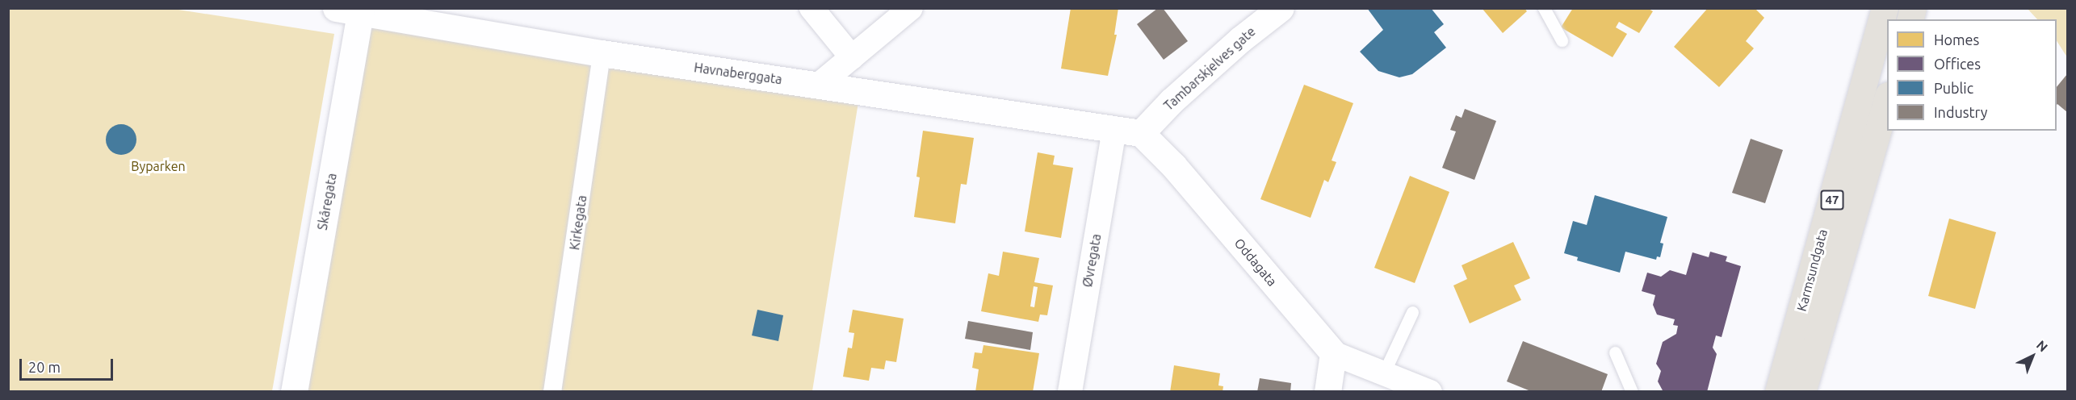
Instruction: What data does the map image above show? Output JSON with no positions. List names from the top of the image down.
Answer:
{
  "streets": {
    "main road": ["47", "Karmsundgata"],
    "street": [
      "Tambarskjelves gate",
      "Havnaberggata",
      "Skåregata",
      "Kirkegata",
      "Øvregata",
      "Oddagata"
    ]
  },
  "crossings": [
    ["Tambarskjelves gate", "Havnaberggata"],
    ["Tambarskjelves gate", "Oddagata"],
    ["Havnaberggata", "Skåregata"],
    ["Havnaberggata", "Kirkegata"],
    ["Havnaberggata", "Øvregata"],
    ["Havnaberggata", "Oddagata"]
  ],
  "parks": ["Byparken"],
  "legend": [
    "Homes",
    "Offices",
    "Public",
    "Industry"
  ],
  "scale_bar": "20 m",
  "north": "top right"
}
